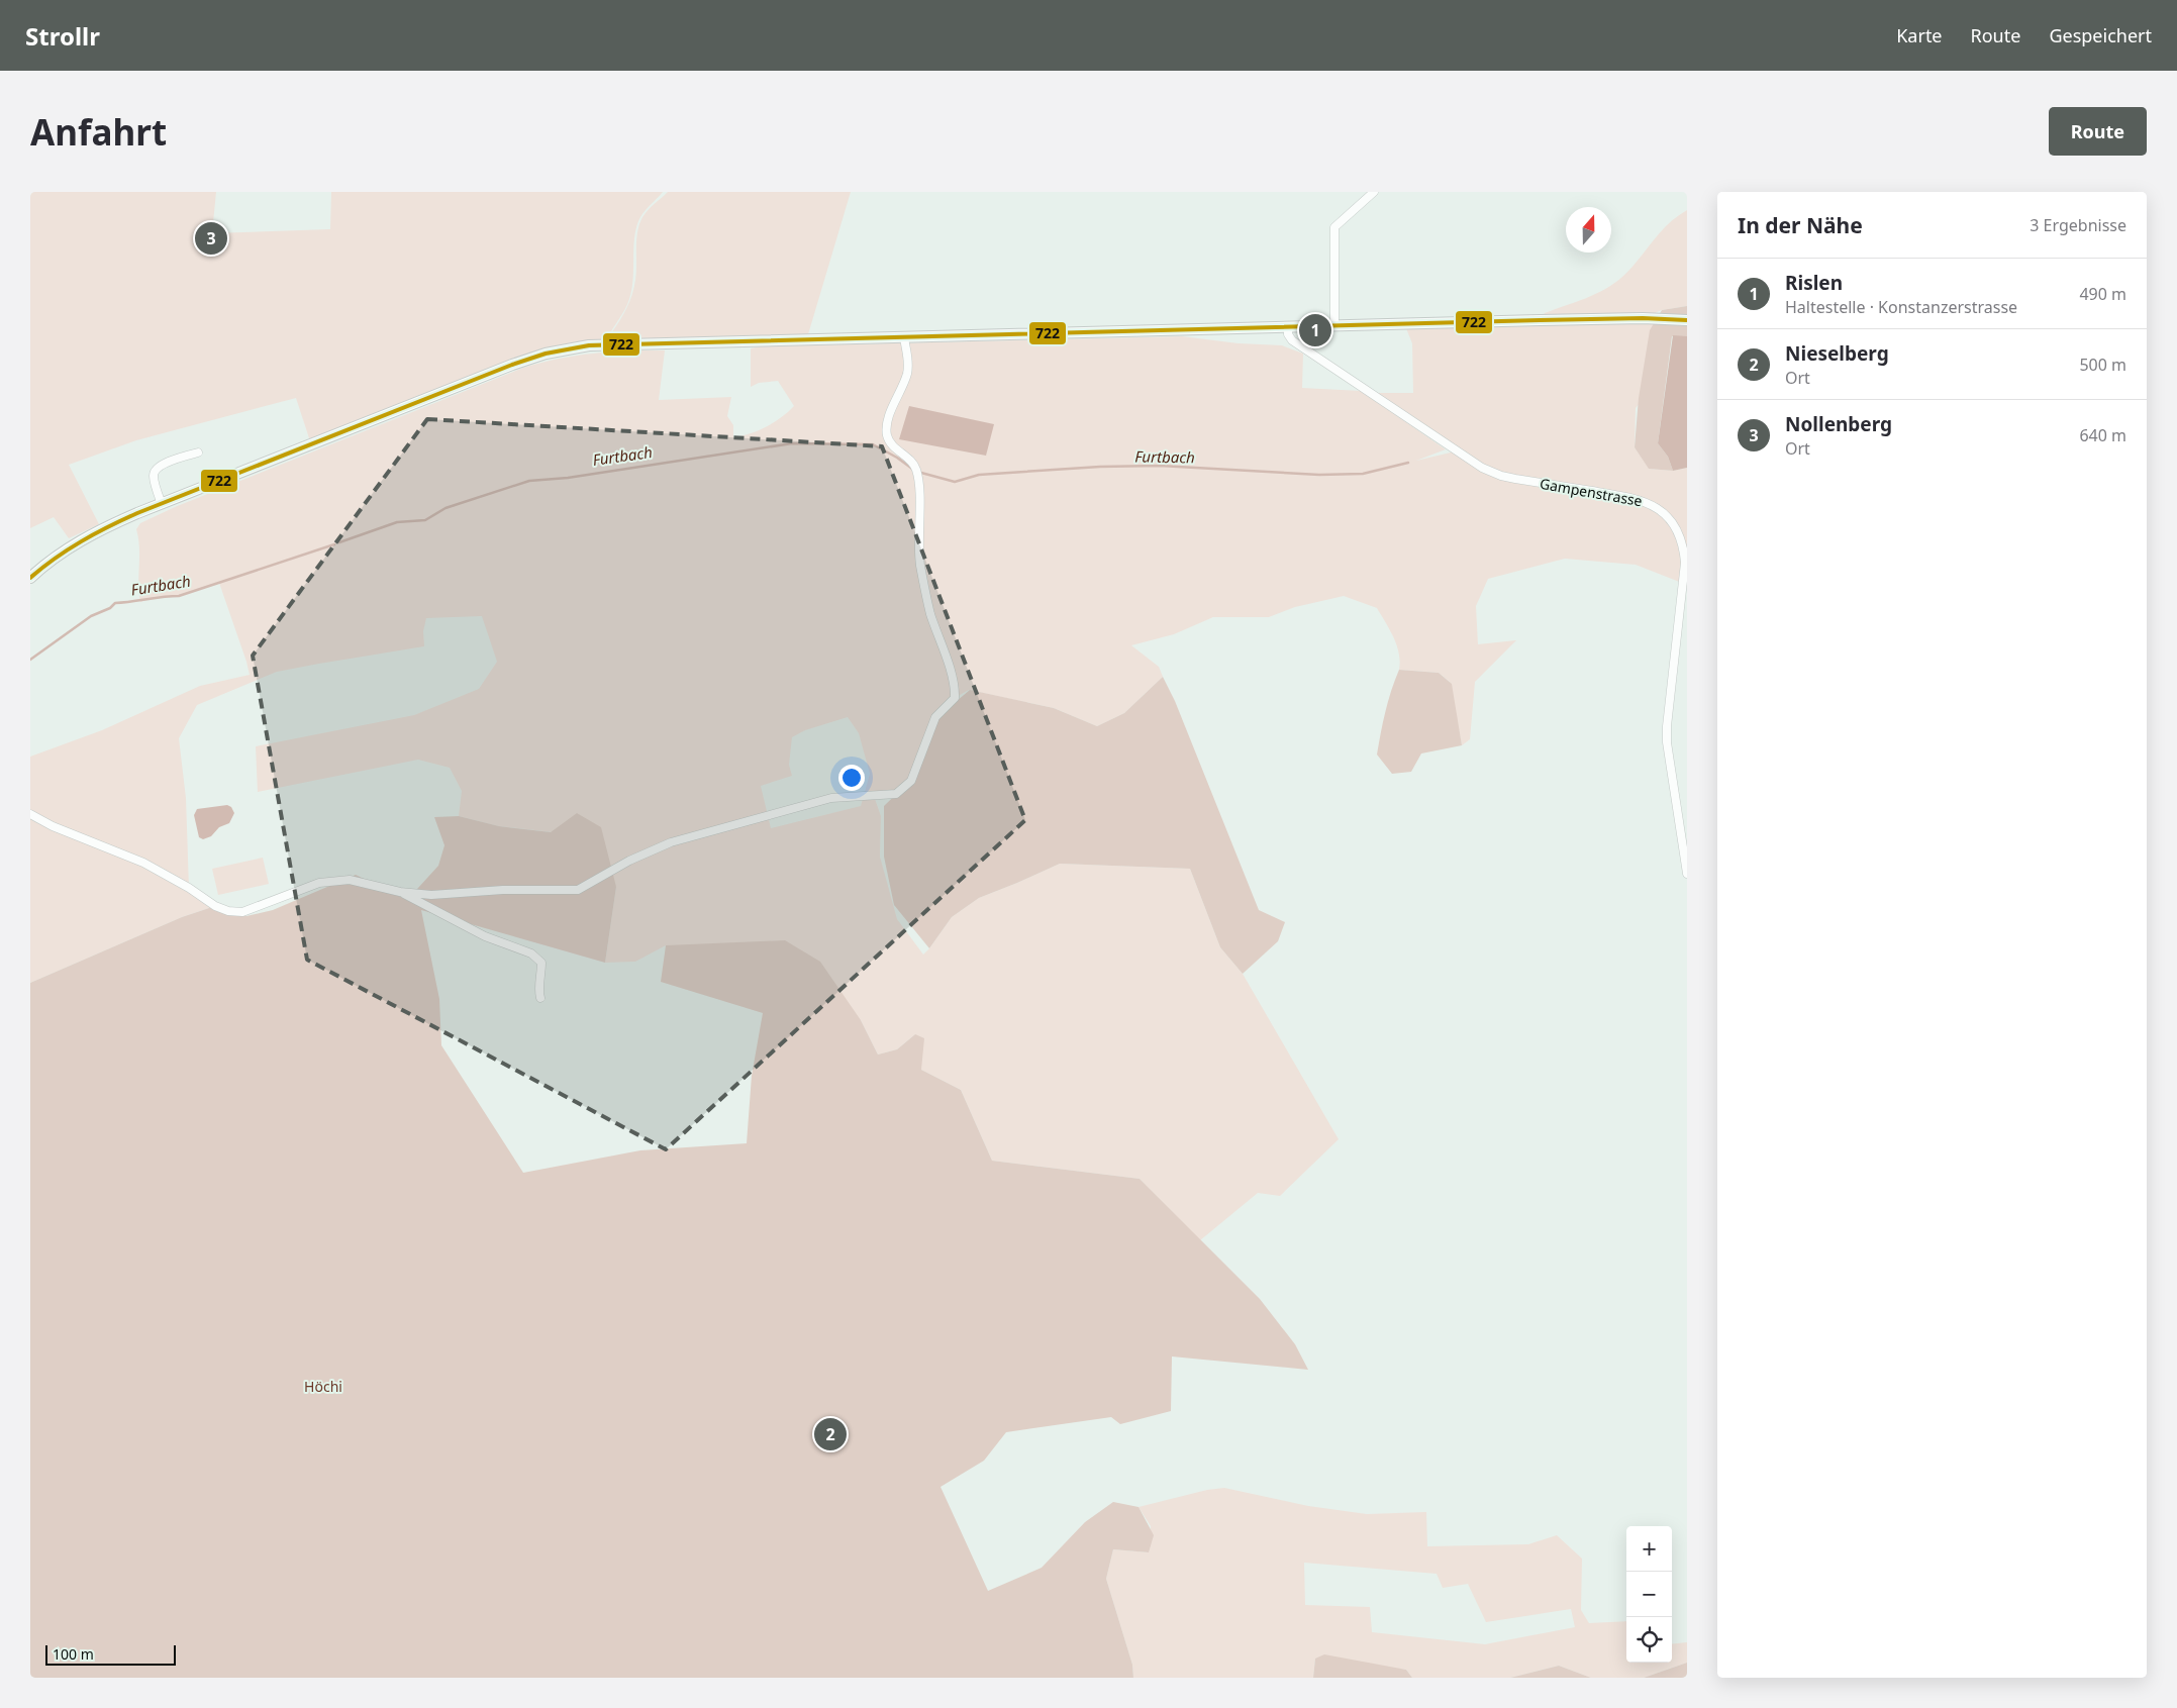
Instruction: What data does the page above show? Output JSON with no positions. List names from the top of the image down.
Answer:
{
  "streets": {
    "street": ["Gampenstrasse"]
  },
  "water": ["Furtbach"],
  "parks": ["Höchi"],
  "lines": ["transit line 722"],
  "scale_bar": "100 m",
  "north": "top",
  "page": {
    "header": "Strollr",
    "nav": ["Karte", "Route", "Gespeichert"],
    "buttons": "Route",
    "title": "Anfahrt",
    "heading": ["In der Nähe", "3 Ergebnisse"],
    "pins": ["3", "1", "2"],
    "list": [
      {
        "mark": "1",
        "name": "Rislen",
        "note": "Haltestelle · Konstanzerstrasse",
        "value": "490 m"
      },
      {
        "mark": "2",
        "name": "Nieselberg",
        "note": "Ort",
        "value": "500 m"
      },
      {
        "mark": "3",
        "name": "Nollenberg",
        "note": "Ort",
        "value": "640 m"
      }
    ],
    "map_buttons": ["+", "−"],
    "scale": "100 m"
  }
}
